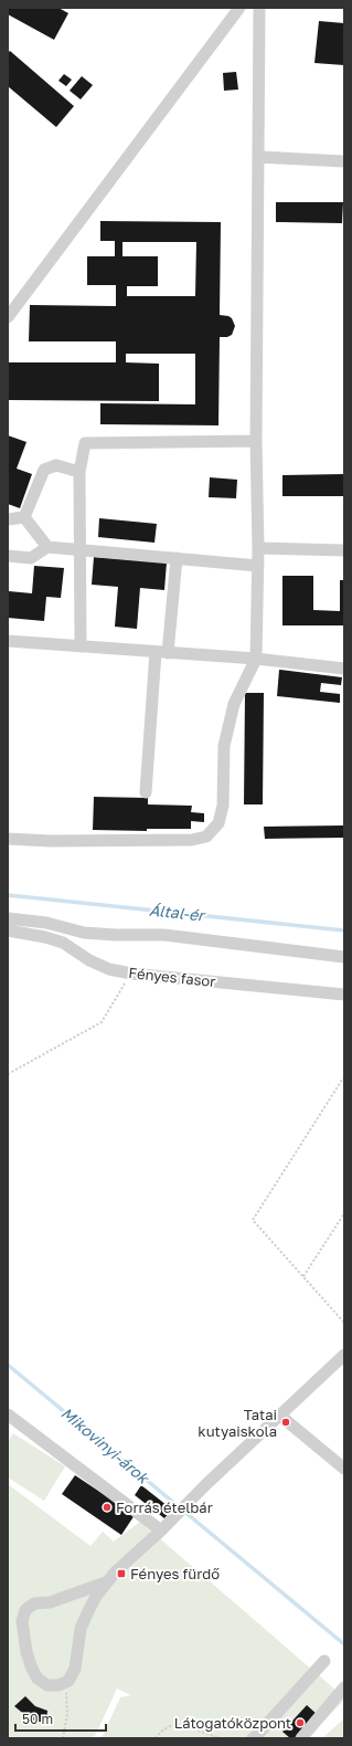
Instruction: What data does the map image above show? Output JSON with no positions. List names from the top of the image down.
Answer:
{
  "streets": {
    "street": ["Fényes fasor"]
  },
  "water": ["Által-ér", "Mikovinyi-árok"],
  "places": {
    "other": ["Tatai kutyaiskola", "Forrás ételbár", "Látogatóközpont"],
    "transit": ["Fényes fürdő"]
  },
  "scale_bar": "50 m"
}
